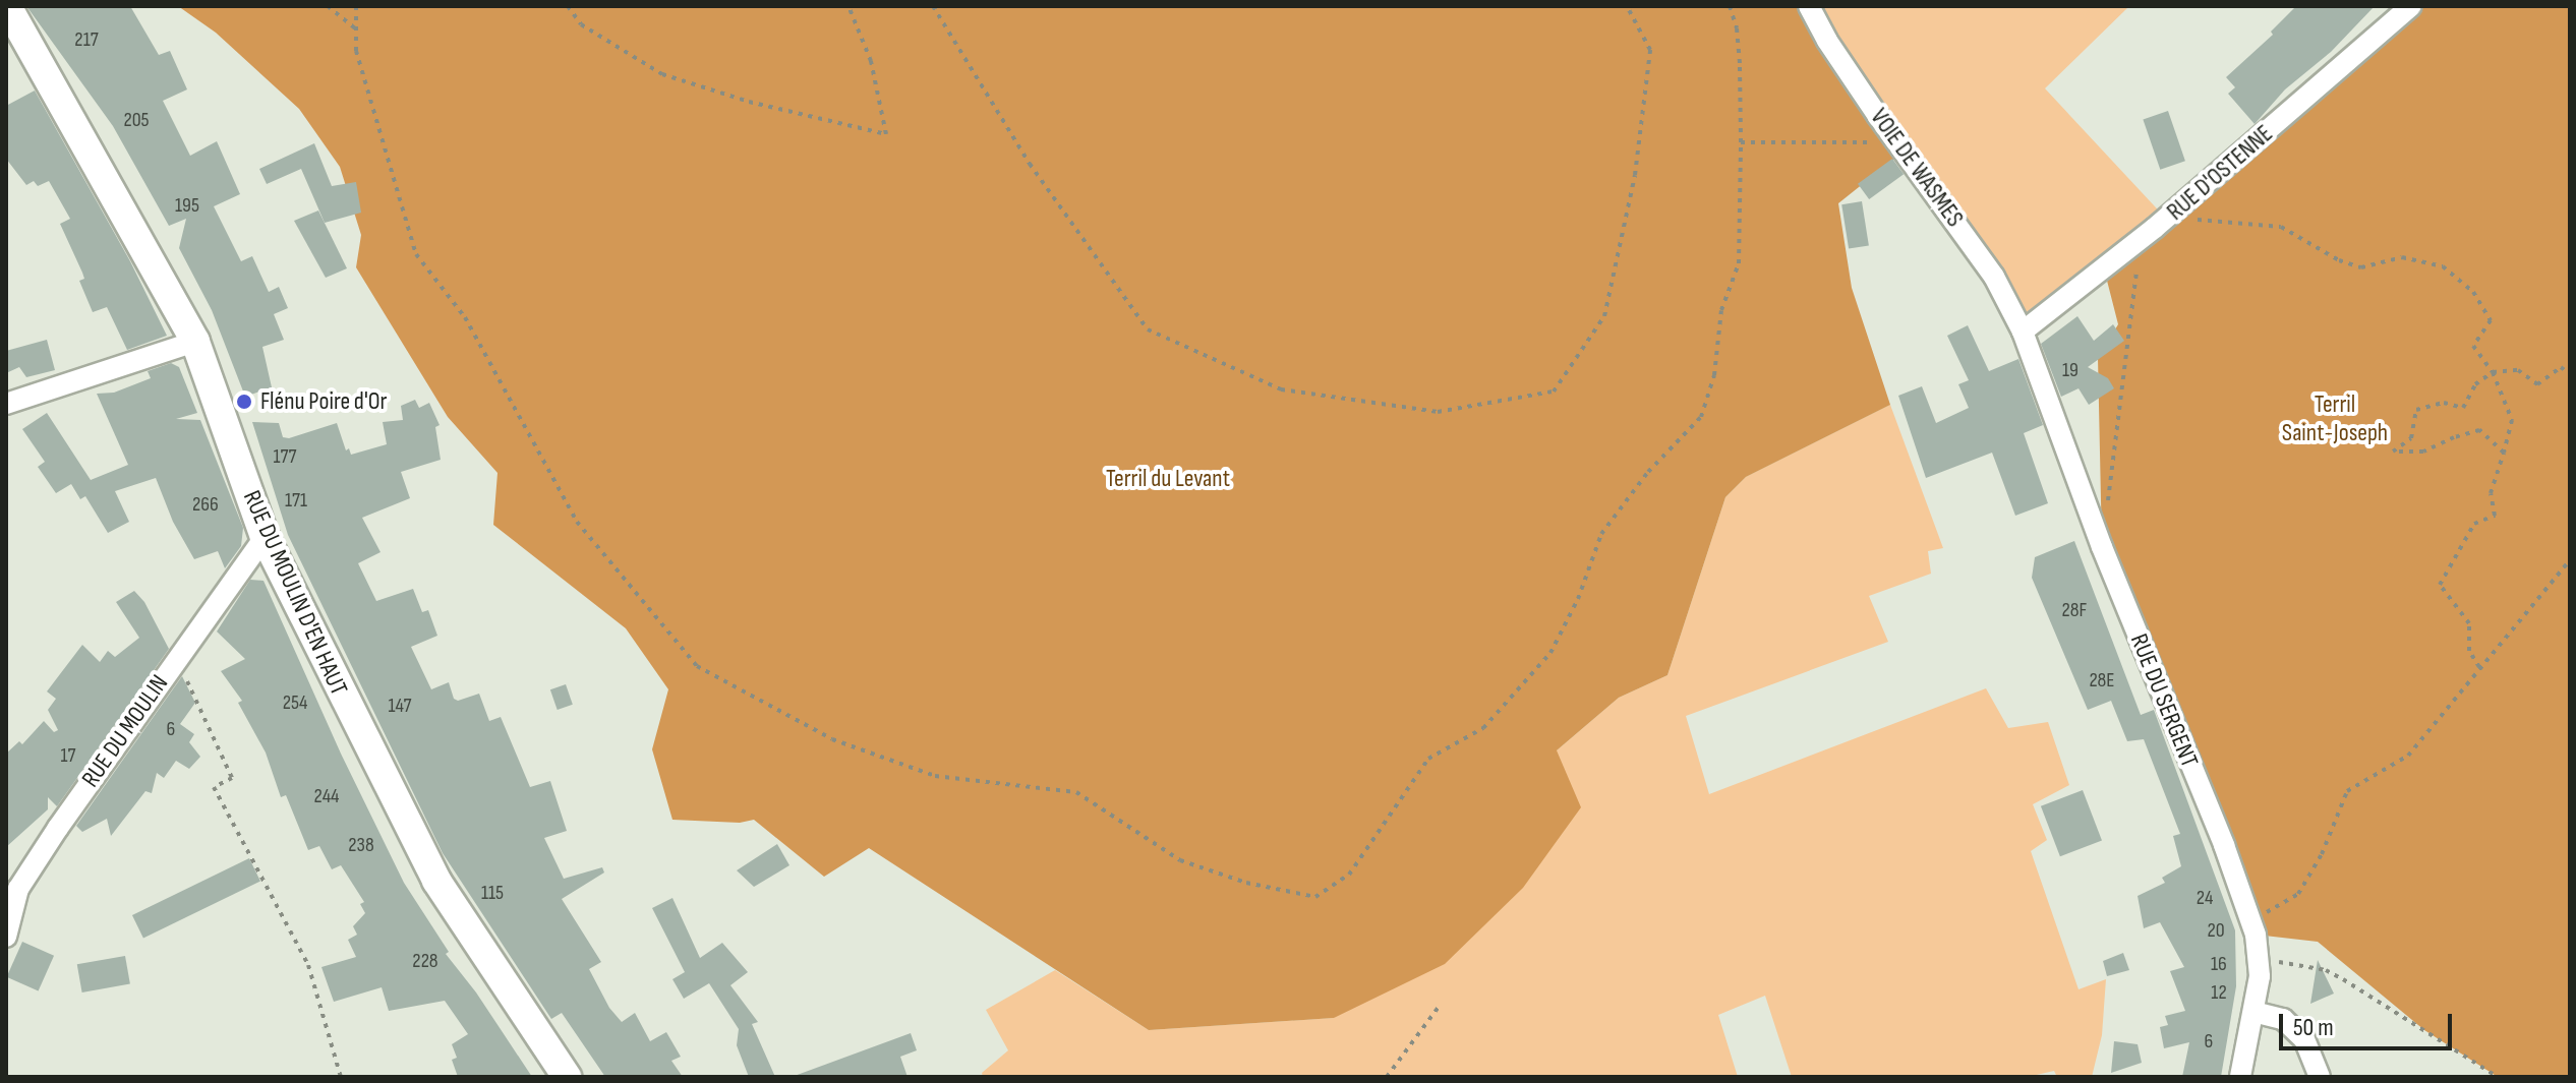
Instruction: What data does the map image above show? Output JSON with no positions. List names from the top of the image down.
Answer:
{
  "streets": {
    "street": [
      "VOIE DE WASMES",
      "RUE D'OSTENNE",
      "RUE DU MOULIN D'EN HAUT",
      "RUE DU SERGENT",
      "RUE DU MOULIN"
    ]
  },
  "crossings": [
    ["VOIE DE WASMES", "RUE D'OSTENNE"],
    ["VOIE DE WASMES", "RUE DU SERGENT"],
    ["RUE D'OSTENNE", "RUE DU SERGENT"],
    ["RUE DU MOULIN D'EN HAUT", "RUE DU MOULIN"]
  ],
  "parks": ["Terril Saint-Joseph", "Terril du Levant"],
  "places": ["Flénu Poire d'Or"],
  "house_numbers": [
    "217",
    "205",
    "195",
    "19",
    "177",
    "171",
    "266",
    "28F",
    "28E",
    "254",
    "147",
    "6",
    "17",
    "244",
    "238",
    "115",
    "24",
    "20",
    "228",
    "16",
    "12",
    "6"
  ],
  "scale_bar": "50 m"
}
